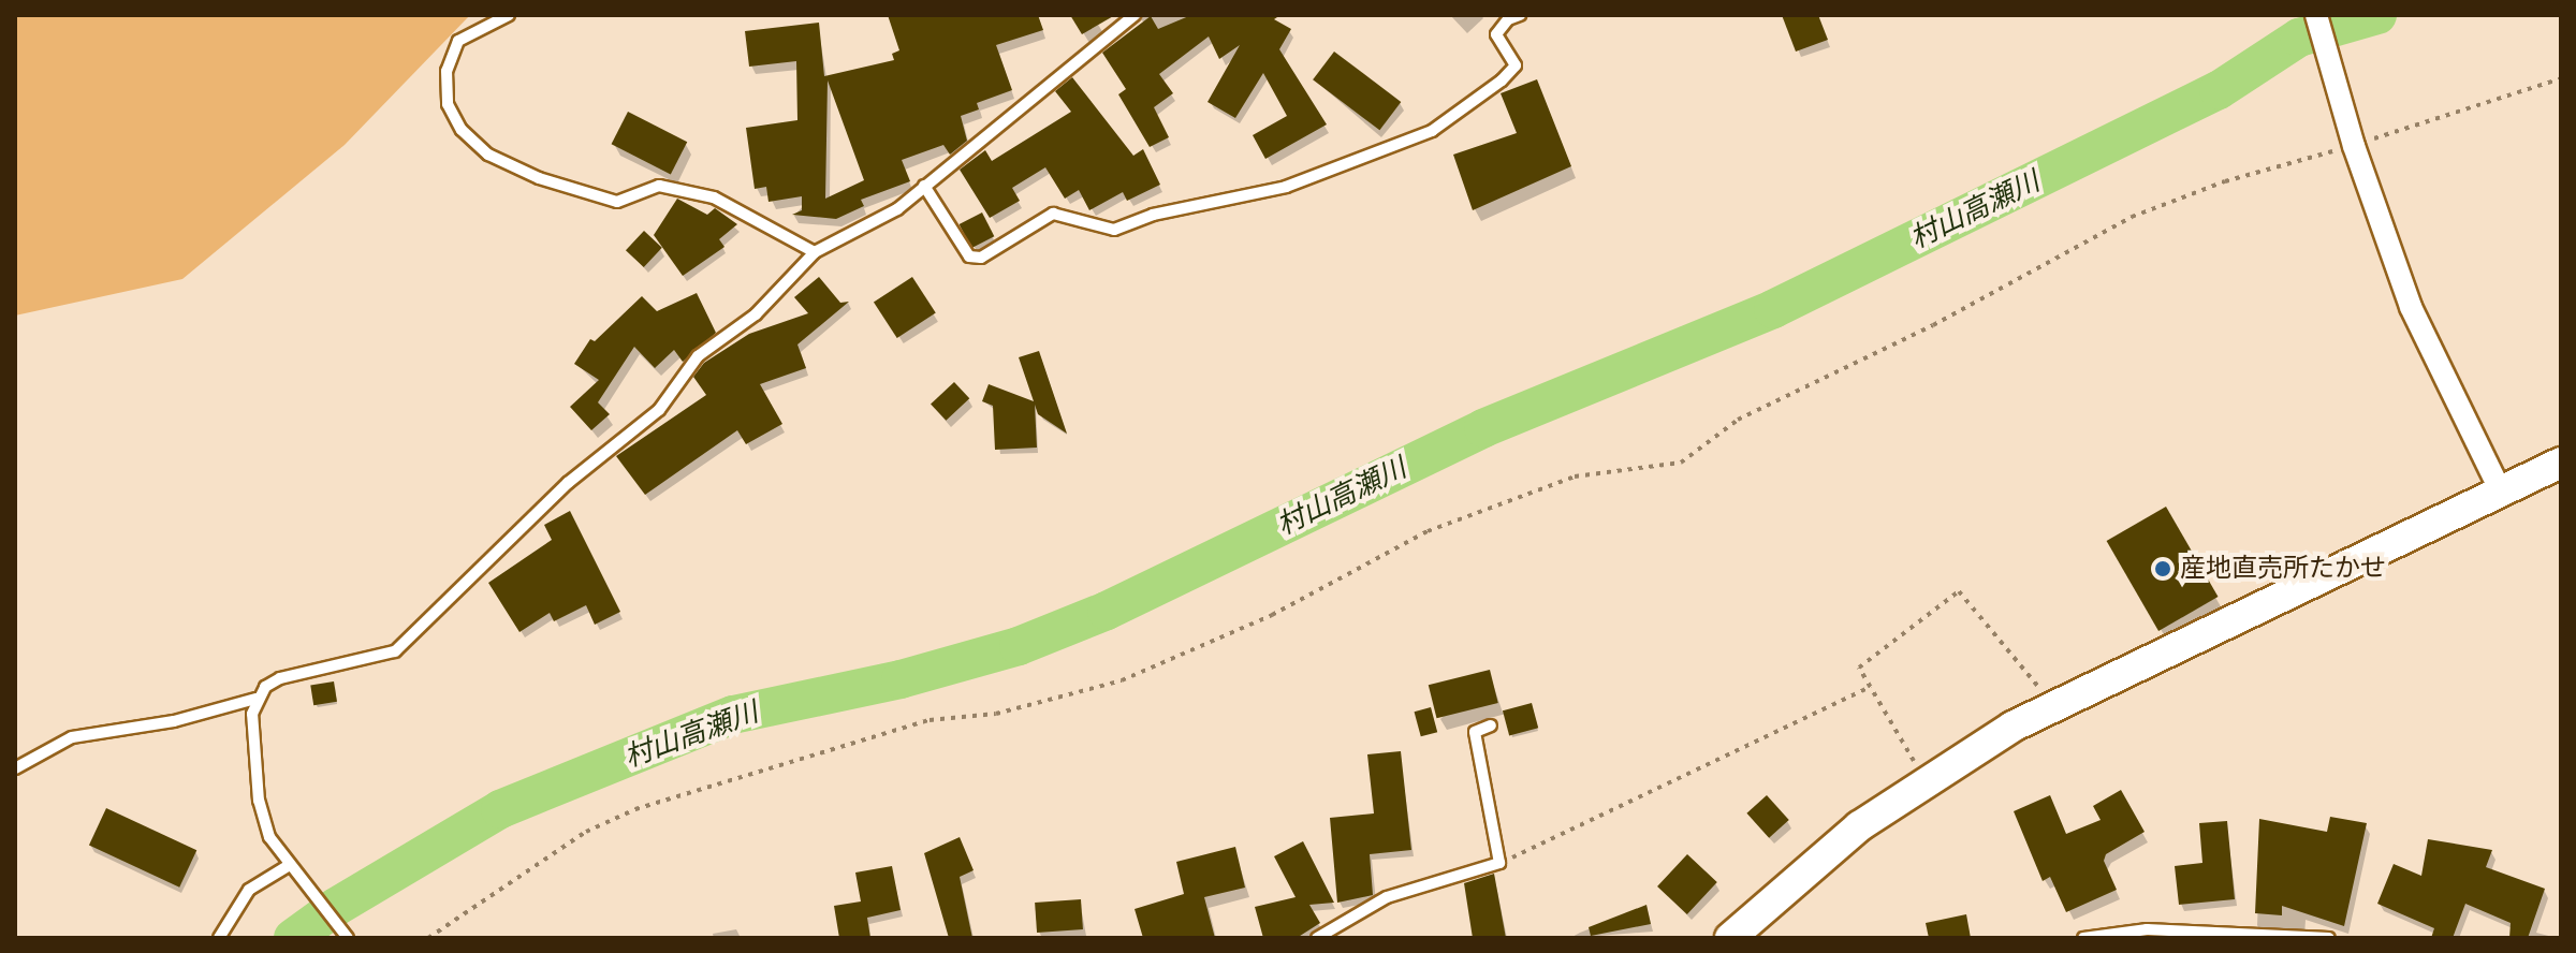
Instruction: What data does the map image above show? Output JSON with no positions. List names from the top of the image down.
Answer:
{
  "water": ["村山高瀬川"],
  "places": ["産地直売所たかせ"]
}
